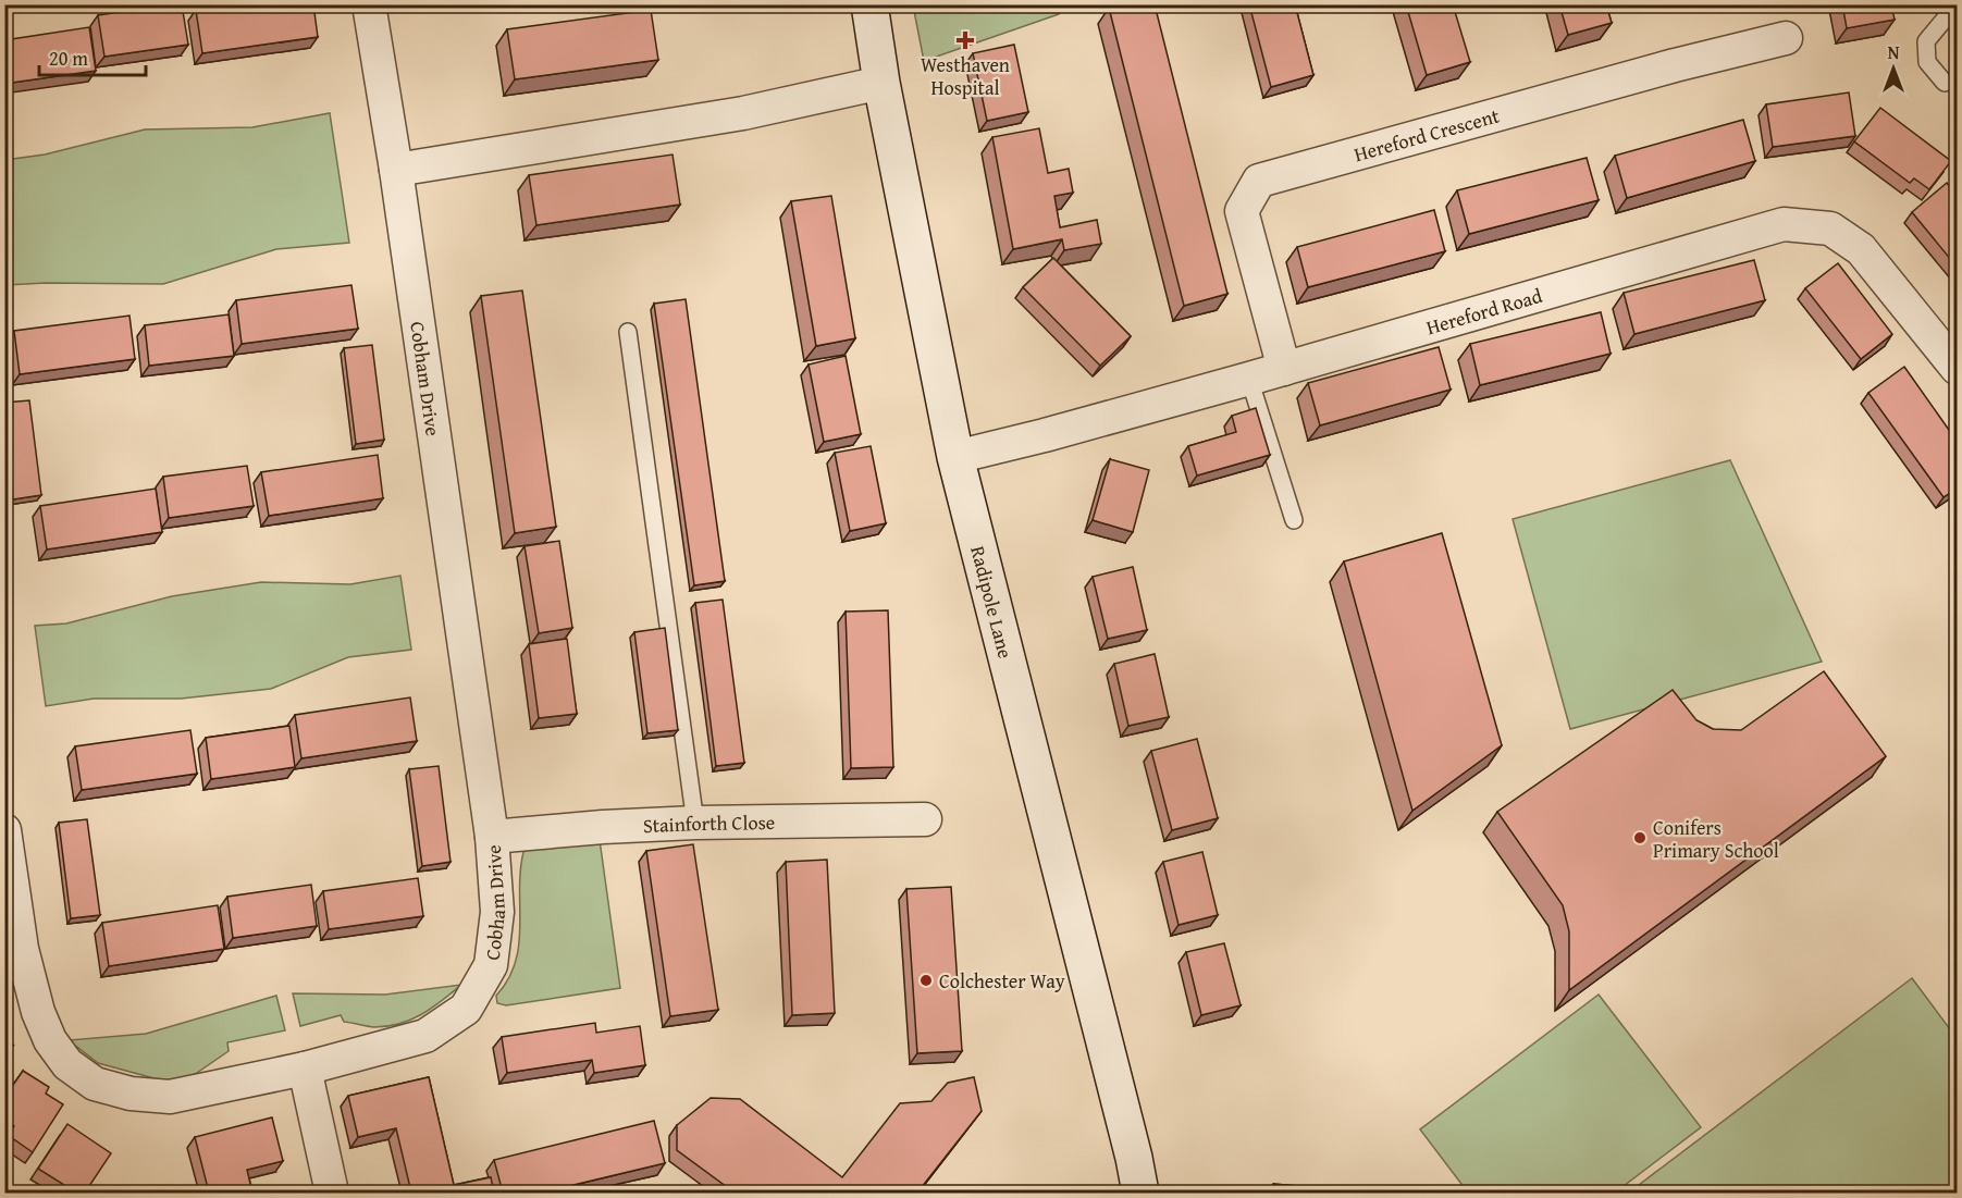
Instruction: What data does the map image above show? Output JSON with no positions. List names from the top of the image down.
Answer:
{
  "streets": {
    "main road": ["Radipole Lane"],
    "street": [
      "Hereford Crescent",
      "Hereford Road",
      "Cobham Drive",
      "Stainforth Close"
    ]
  },
  "crossings": [
    ["Hereford Crescent", "Hereford Road"],
    ["Hereford Road", "Radipole Lane"],
    ["Cobham Drive", "Stainforth Close"]
  ],
  "places": {
    "health": ["Westhaven Hospital"],
    "other": ["Conifers Primary School", "Colchester Way"]
  },
  "scale_bar": "20 m",
  "north": "top"
}
